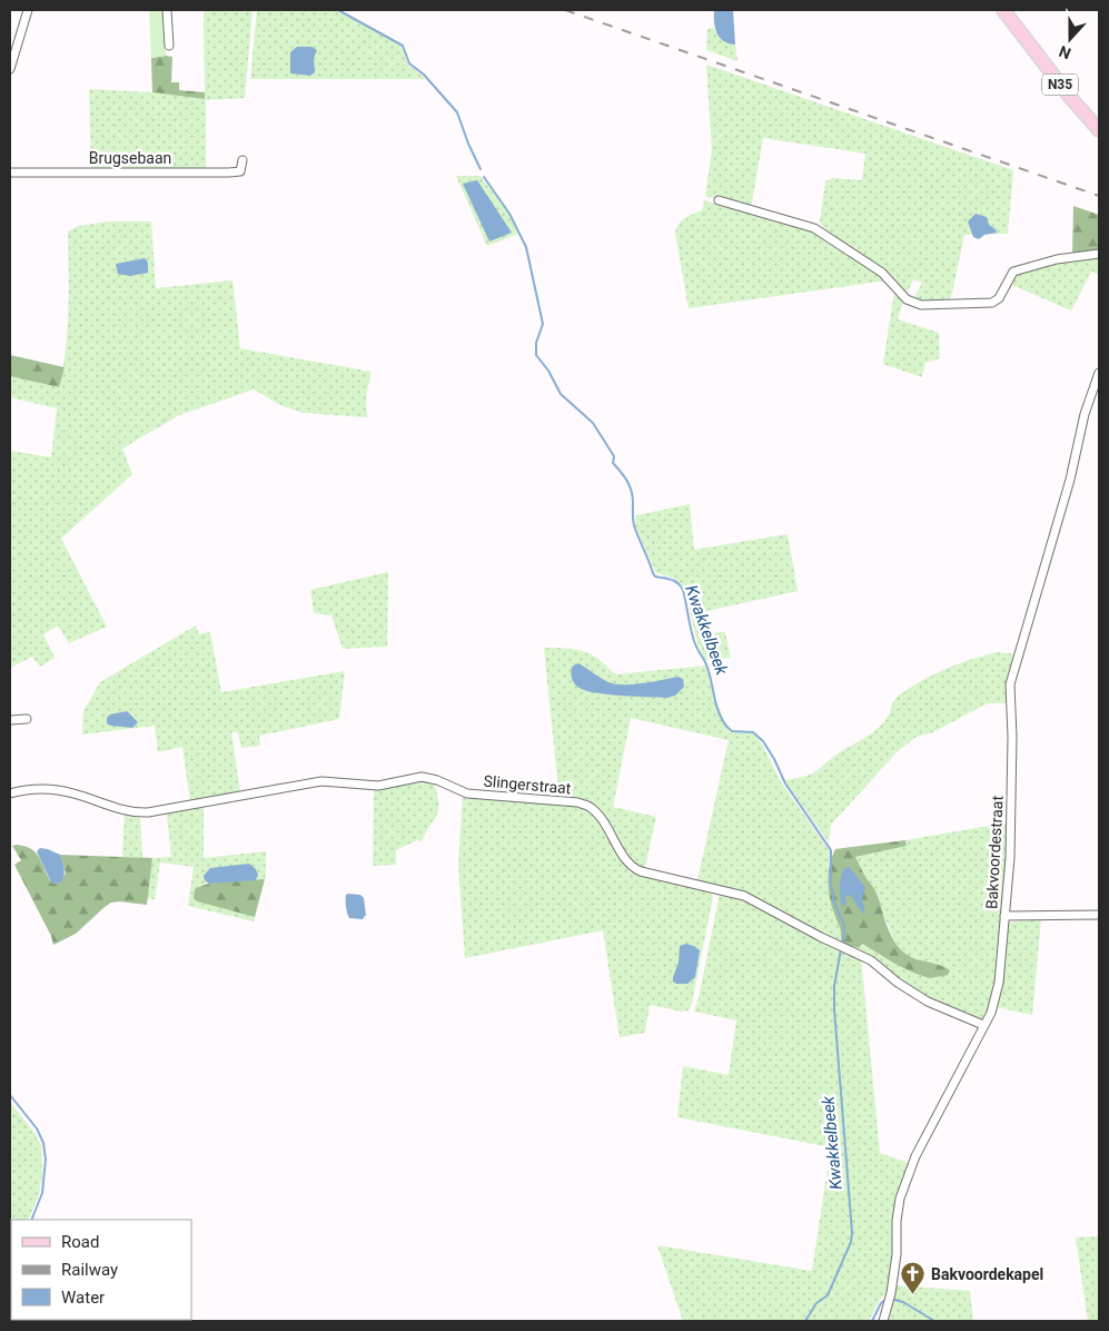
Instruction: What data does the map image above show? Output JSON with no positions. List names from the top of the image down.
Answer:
{
  "streets": {
    "main road": ["N35"],
    "street": ["Brugsebaan", "Slingerstraat", "Bakvoordestraat"]
  },
  "crossings": [
    ["Slingerstraat", "Bakvoordestraat"]
  ],
  "water": ["Kwakkelbeek"],
  "places": {
    "church": ["Bakvoordekapel"]
  },
  "legend": ["Road", "Railway", "Water"],
  "north": "bottom"
}
